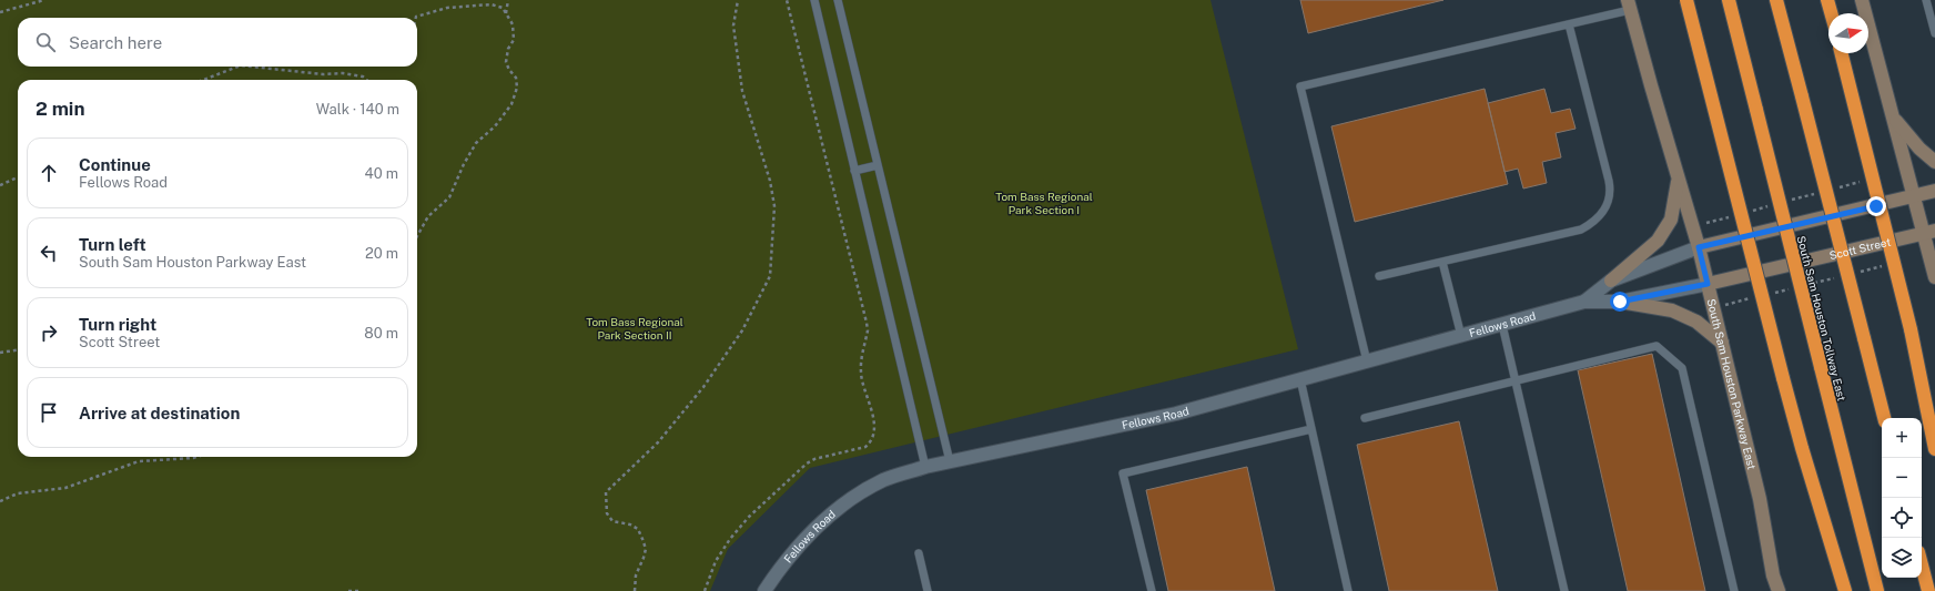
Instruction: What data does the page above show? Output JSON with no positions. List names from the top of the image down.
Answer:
{
  "streets": {
    "highway": ["South Sam Houston Tollway East"],
    "main road": ["Scott Street", "South Sam Houston Parkway East"],
    "street": ["Fellows Road"]
  },
  "crossings": [
    ["Scott Street", "Fellows Road"],
    ["Scott Street", "South Sam Houston Parkway East"],
    ["Fellows Road", "South Sam Houston Parkway East"]
  ],
  "parks": ["Tom Bass Regional Park Section I", "Tom Bass Regional Park Section II"],
  "north": "right",
  "page": {
    "search": "Search here",
    "heading": ["2 min", "Walk · 140 m"],
    "list": [
      ["Continue", "Fellows Road", "40 m"],
      ["Turn left", "South Sam Houston Parkway East", "20 m"],
      ["Turn right", "Scott Street", "80 m"],
      "Arrive at destination"
    ],
    "map_buttons": ["+", "−"]
  }
}
